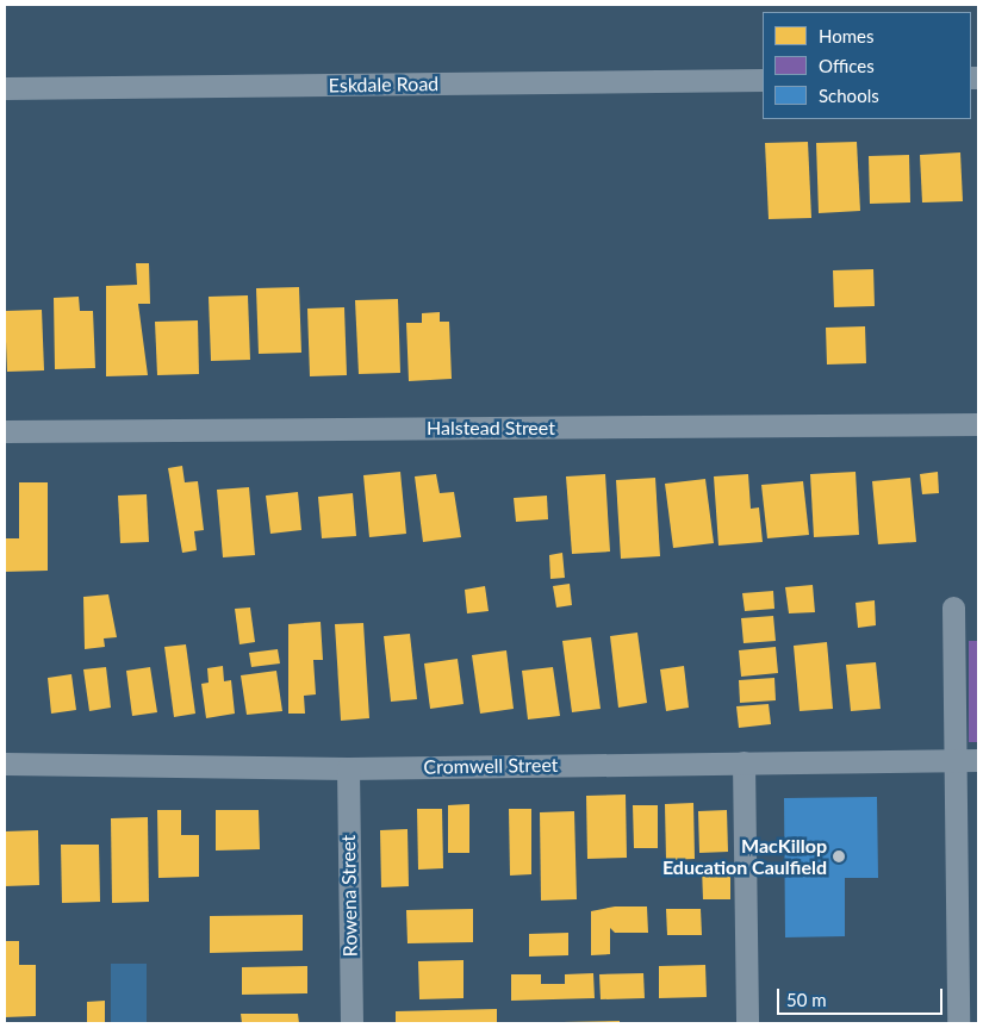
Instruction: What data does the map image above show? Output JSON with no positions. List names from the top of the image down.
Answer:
{
  "streets": {
    "street": [
      "Eskdale Road",
      "Halstead Street",
      "Cromwell Street",
      "Rowena Street"
    ]
  },
  "crossings": [
    ["Cromwell Street", "Rowena Street"]
  ],
  "places": ["MacKillop Education Caulfield"],
  "legend": ["Homes", "Offices", "Schools"],
  "scale_bar": "50 m"
}
